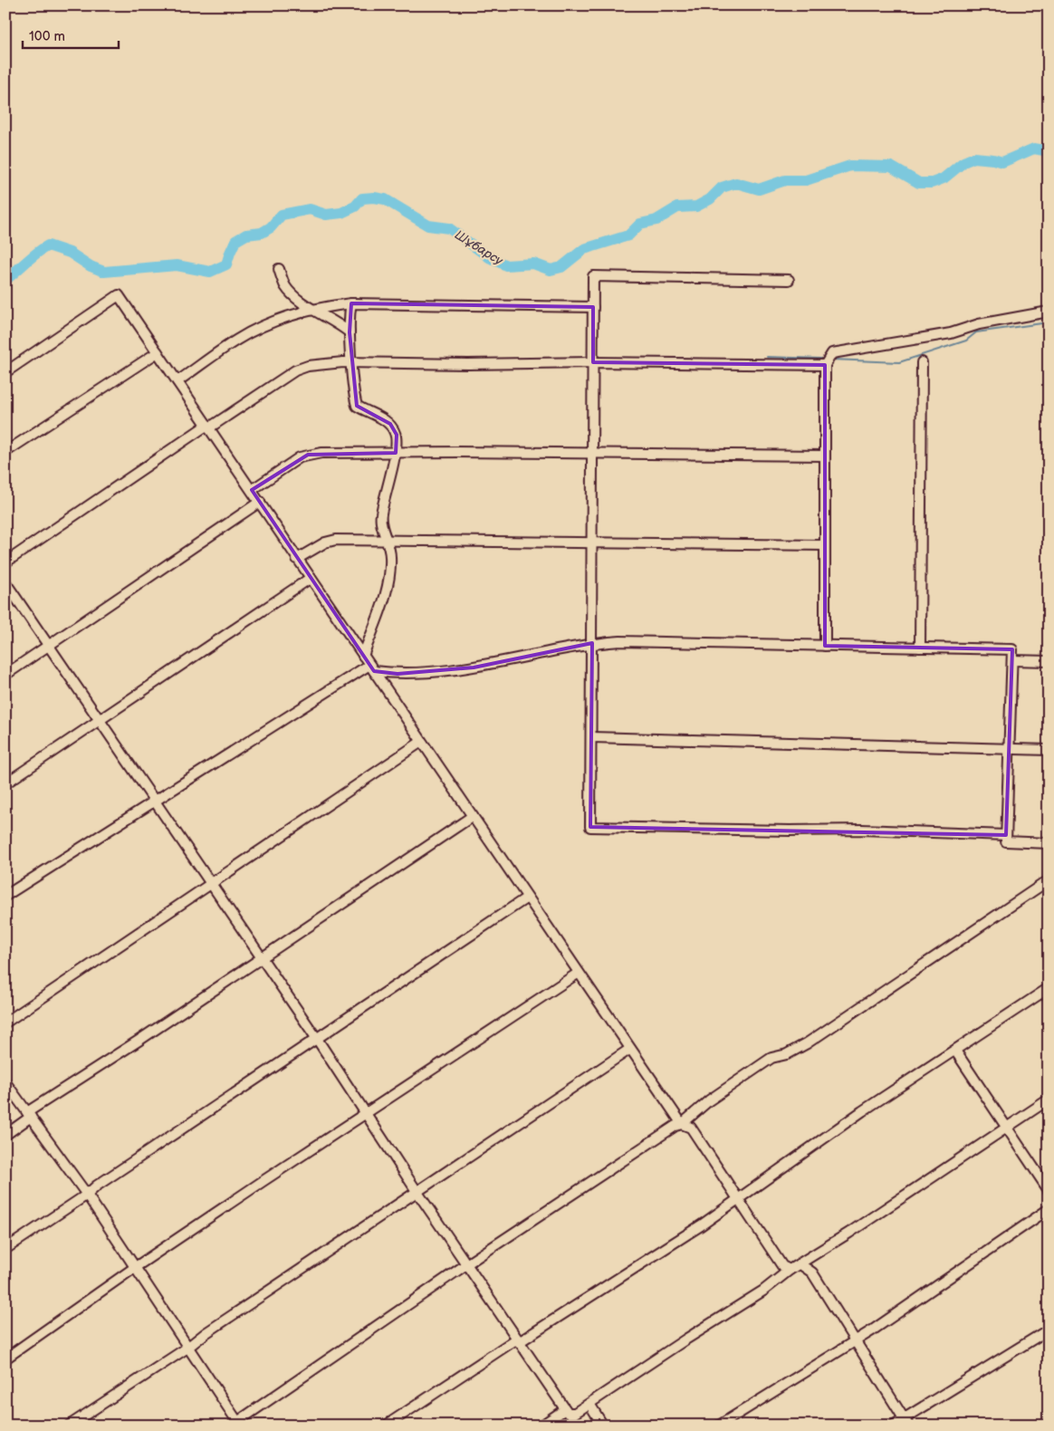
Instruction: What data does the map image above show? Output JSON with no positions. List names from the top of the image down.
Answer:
{
  "water": ["Шұбарсу"],
  "scale_bar": "100 m"
}
